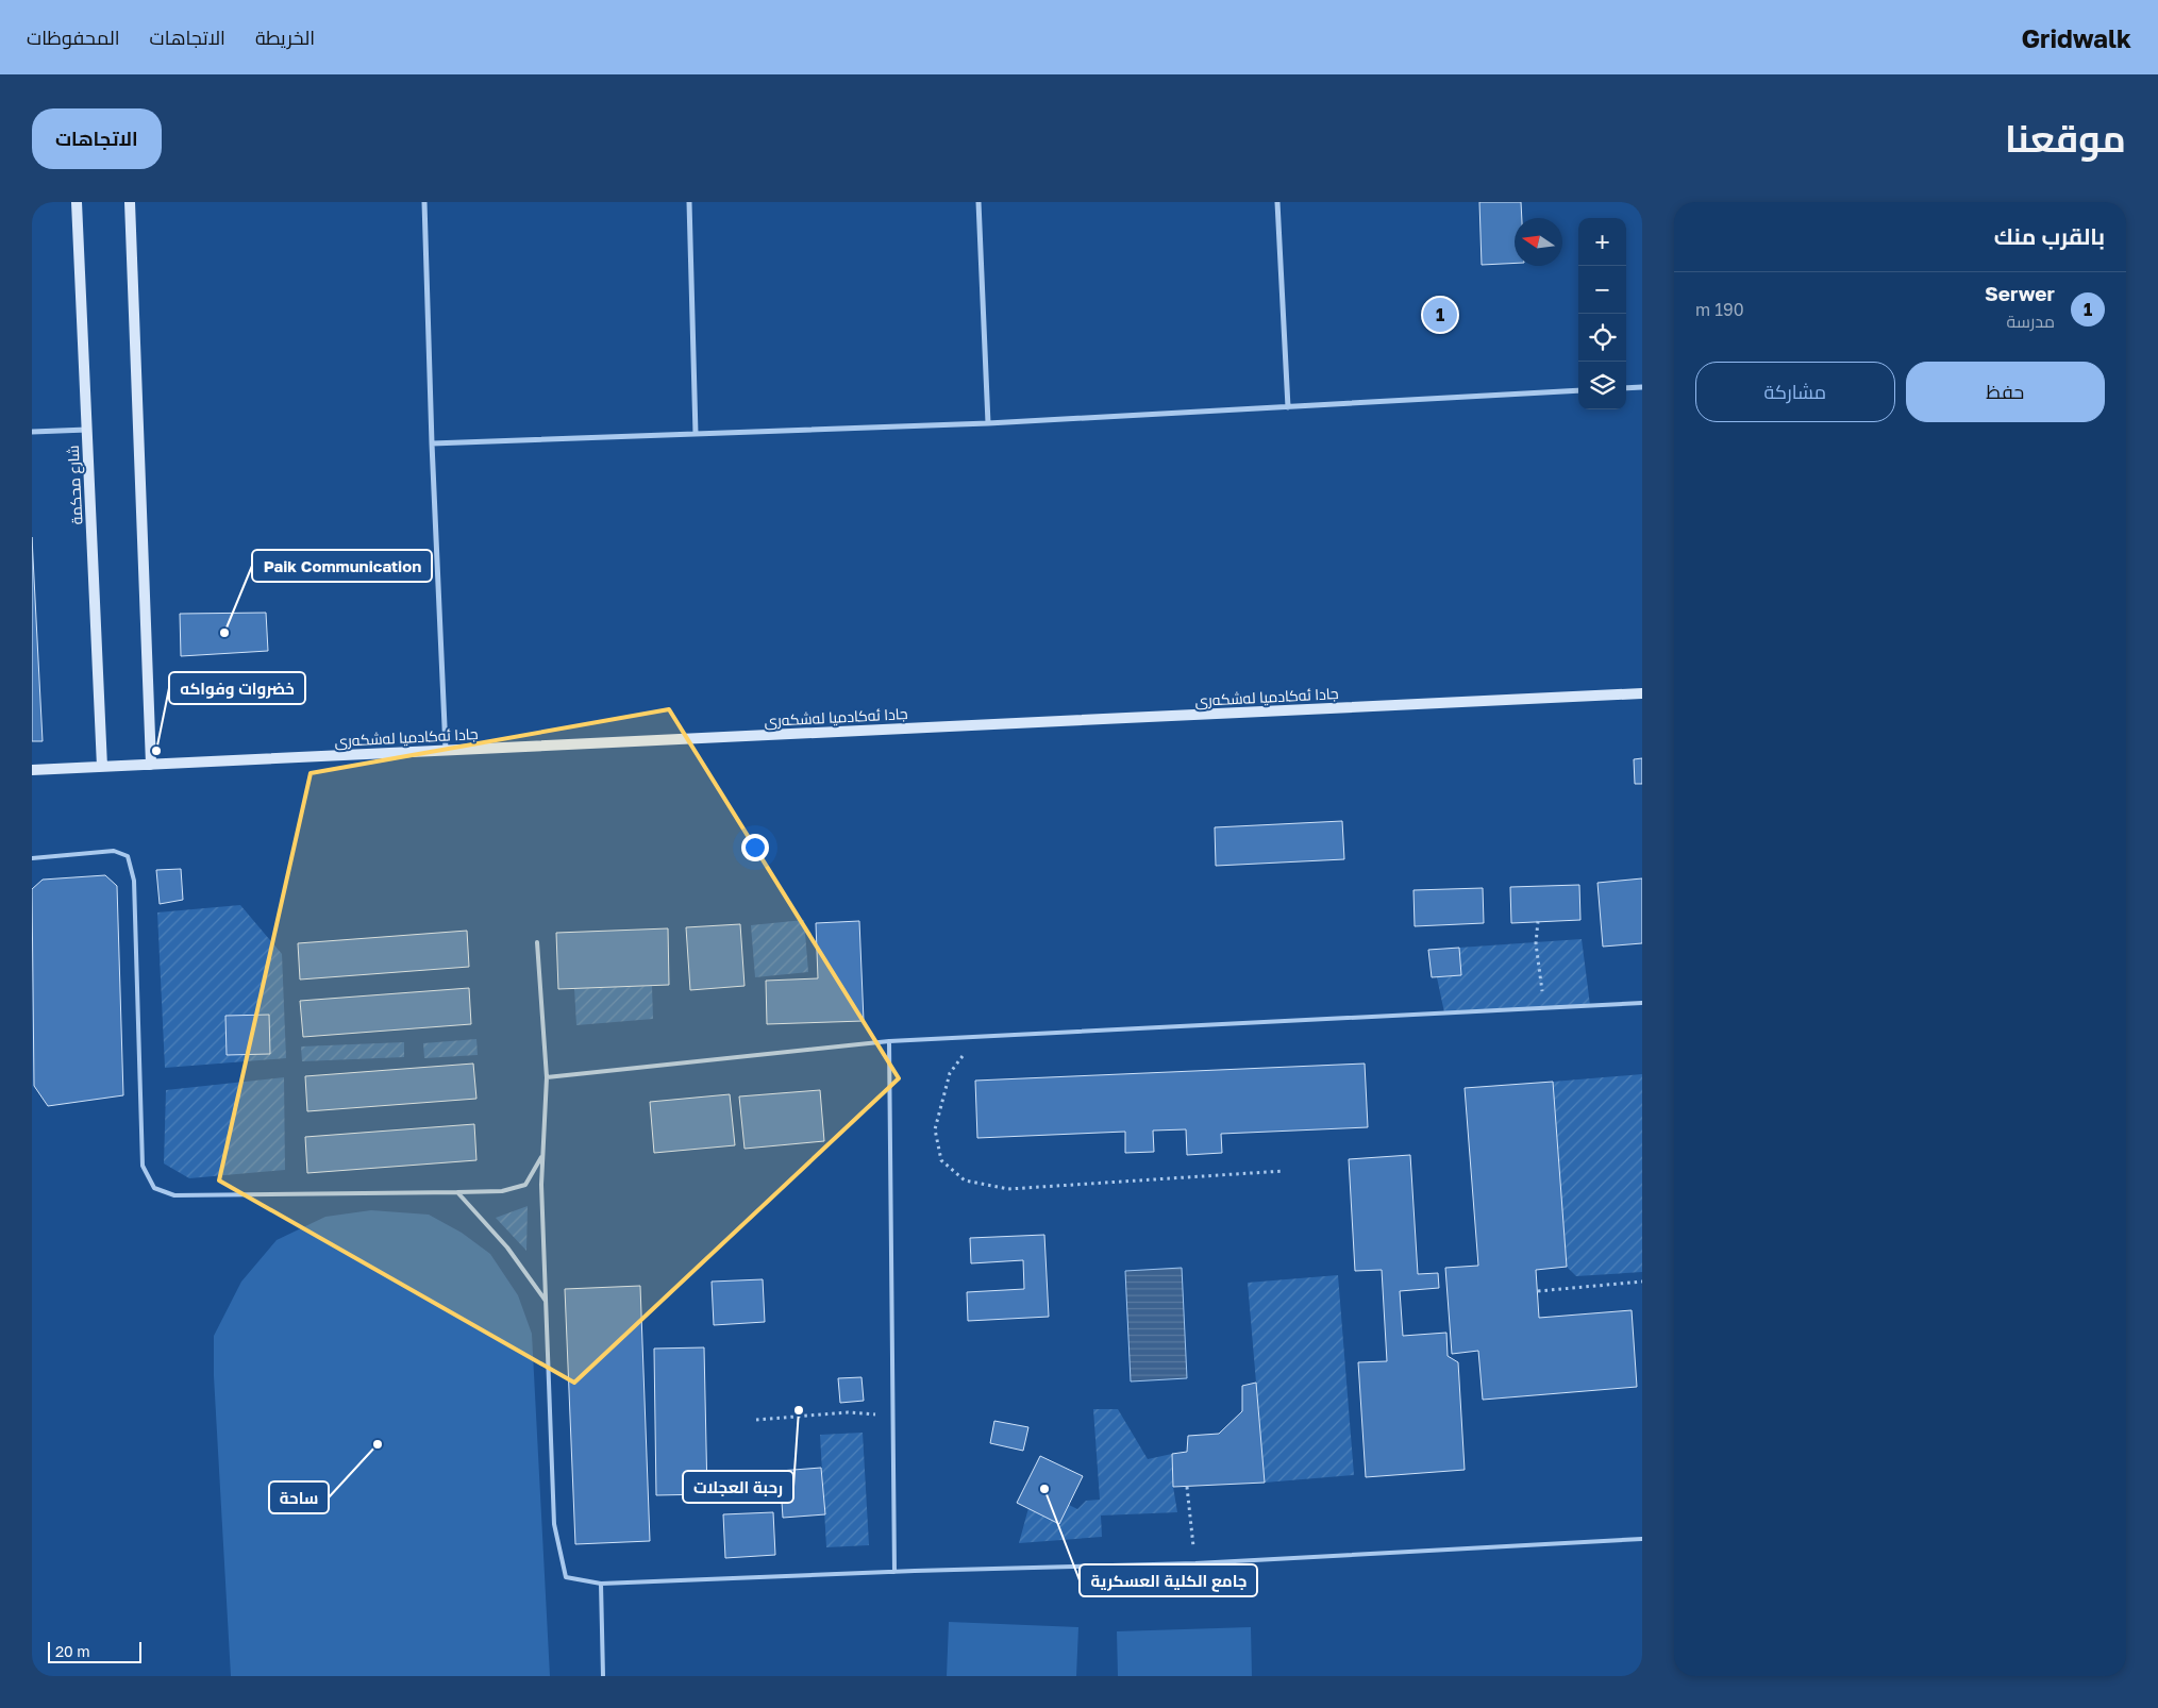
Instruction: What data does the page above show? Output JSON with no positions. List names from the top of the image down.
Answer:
{
  "streets": {
    "main road": ["شارع محكمة", "جادا ئه‌كادميا له‌شكه‌رى"]
  },
  "crossings": [
    ["شارع محكمة", "جادا ئه‌كادميا له‌شكه‌رى"]
  ],
  "places": [
    "Paik Communication",
    "خضروات وفواكه",
    "رحبة العجلات",
    "ساحة",
    "جامع الكلية العسكرية"
  ],
  "scale_bar": "20 m",
  "north": "left",
  "page": {
    "header": "Gridwalk",
    "nav": ["الخريطة", "الاتجاهات", "المحفوظات"],
    "title": "موقعنا",
    "buttons": [
      "الاتجاهات",
      ["حفظ", "مشاركة"]
    ],
    "heading": "بالقرب منك",
    "map_buttons": ["+", "−"],
    "list": [
      {
        "mark": "1",
        "name": "Serwer",
        "note": "مدرسة",
        "value": "190 m"
      }
    ],
    "pins": "1",
    "scale": "20 m"
  }
}
